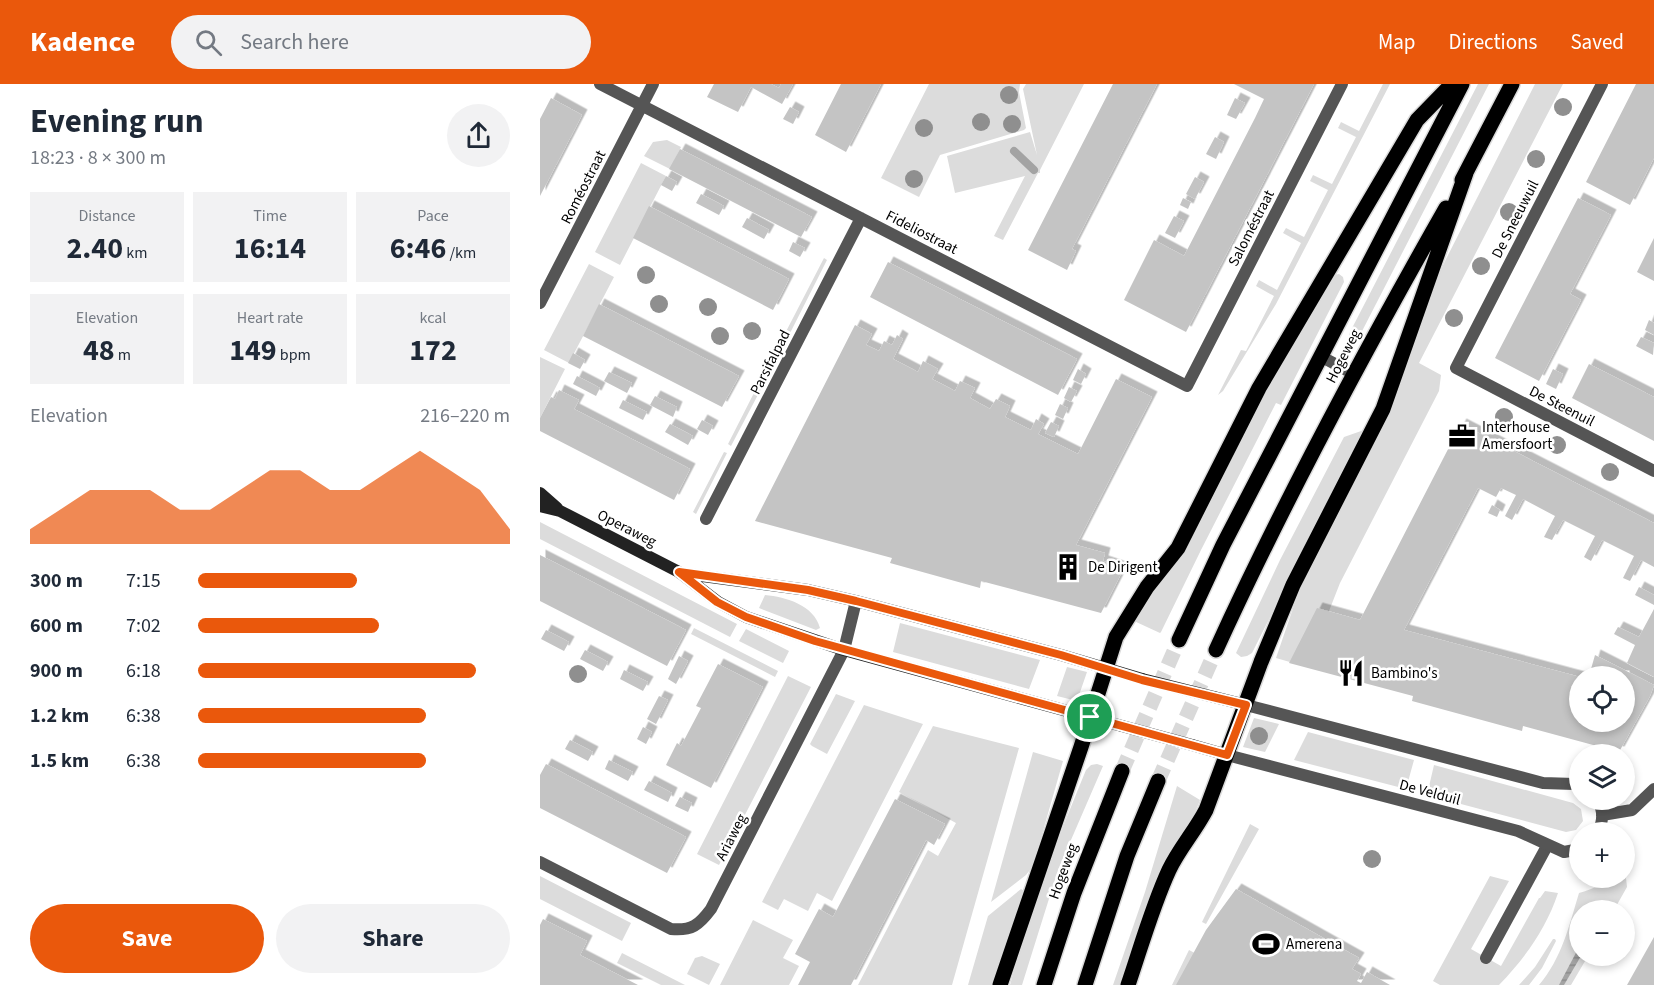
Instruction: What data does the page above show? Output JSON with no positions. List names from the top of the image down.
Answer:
{
  "streets": {
    "main road": ["Hogeweg"],
    "street": [
      "Roméostraat",
      "De Sneeuwuil",
      "Saloméstraat",
      "Fideliostraat",
      "Parsifalpad",
      "De Steenuil",
      "Operaweg",
      "De Velduil",
      "Ariaweg"
    ]
  },
  "crossings": [
    ["Roméostraat", "Fideliostraat"],
    ["De Sneeuwuil", "De Steenuil"],
    ["Saloméstraat", "Fideliostraat"],
    ["Fideliostraat", "Parsifalpad"],
    ["Operaweg", "De Velduil"],
    ["Operaweg", "Ariaweg"]
  ],
  "places": {
    "office": ["Interhouse Amersfoort"],
    "building": ["De Dirigent"],
    "restaurant": ["Bambino's"],
    "sports": ["Amerena"]
  },
  "page": {
    "header": "Kadence",
    "search": "Search here",
    "nav": ["Map", "Directions", "Saved"],
    "heading": ["Evening run", "18:23 · 8 × 300 m"],
    "stats": [
      ["Distance", "2.40 km"],
      ["Time", "16:14"],
      ["Pace", "6:46 /km"],
      ["Elevation", "48 m"],
      ["Heart rate", "149 bpm"],
      ["kcal", "172"]
    ],
    "chart": ["Elevation", "216–220 m"],
    "list": [
      {
        "name": "300 m",
        "note": "7:15"
      },
      {
        "name": "600 m",
        "note": "7:02"
      },
      {
        "name": "900 m",
        "note": "6:18"
      },
      {
        "name": "1.2 km",
        "note": "6:38"
      },
      {
        "name": "1.5 km",
        "note": "6:38"
      }
    ],
    "map_buttons": ["+", "−"],
    "buttons": ["Save", "Share"]
  }
}
